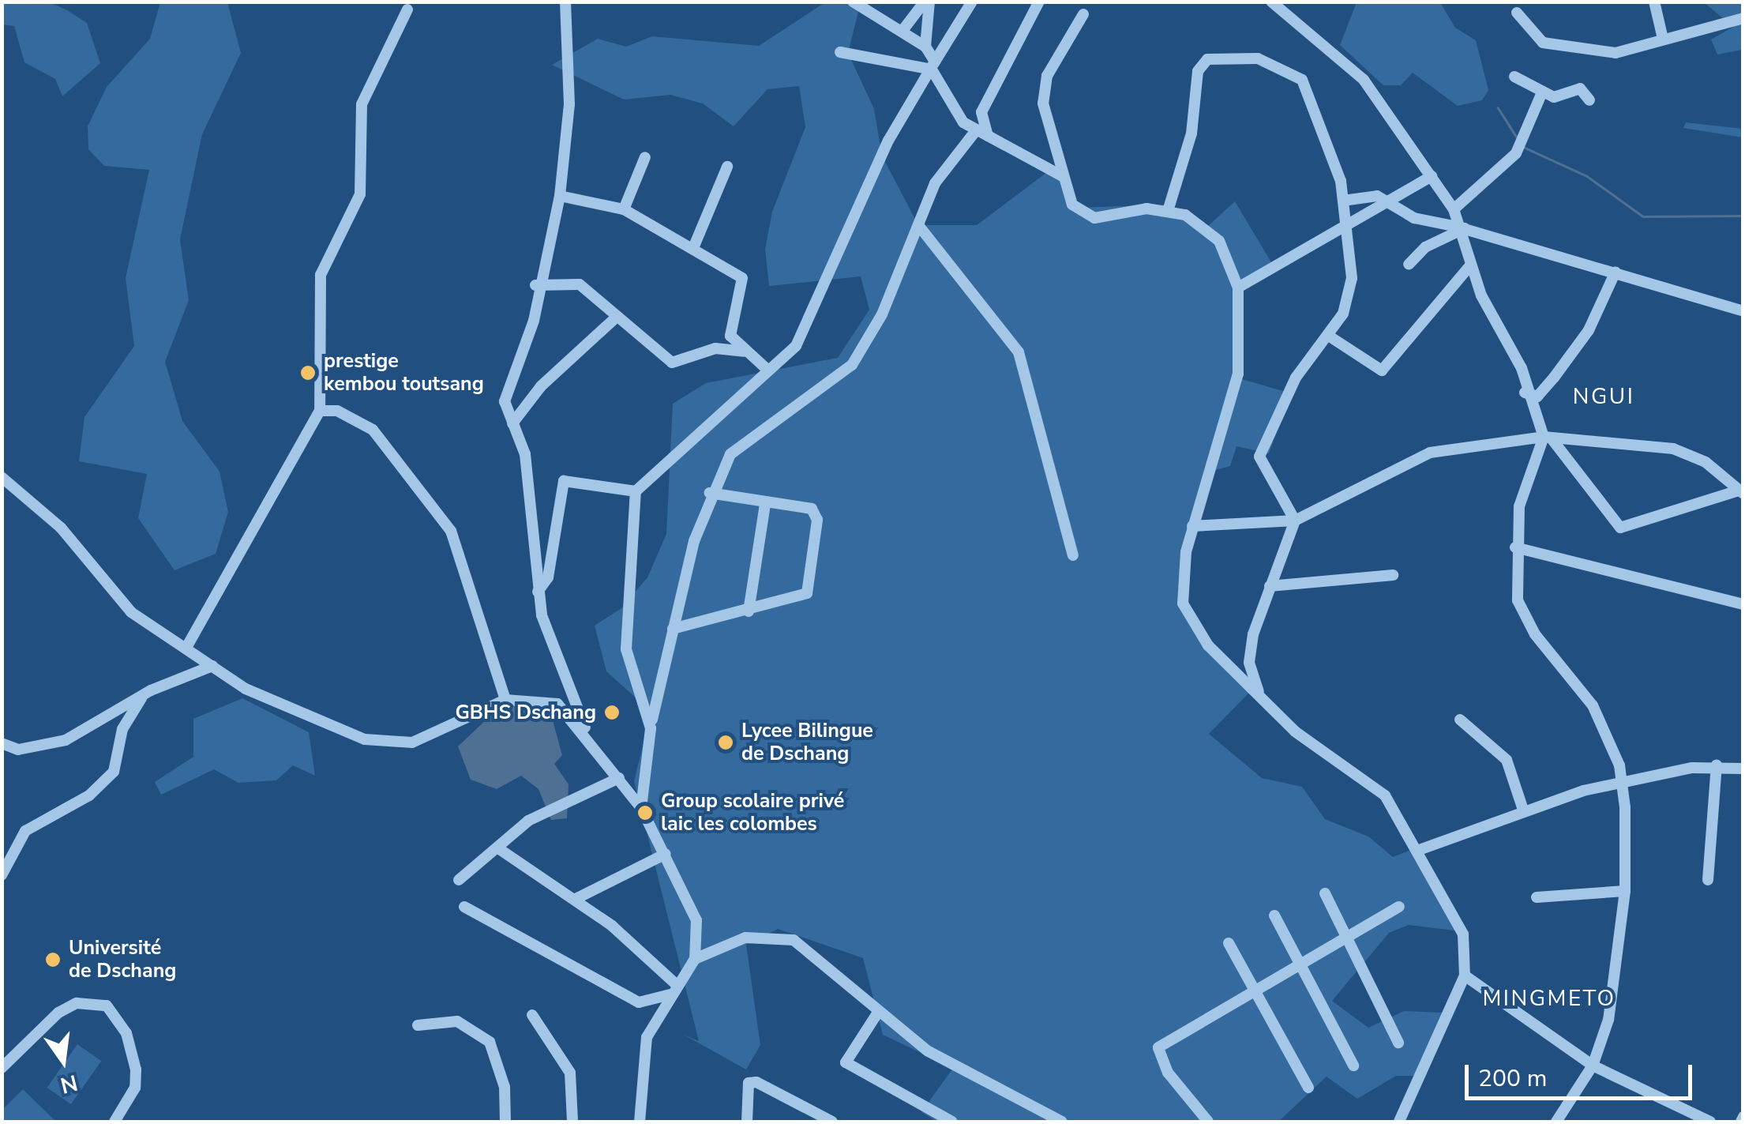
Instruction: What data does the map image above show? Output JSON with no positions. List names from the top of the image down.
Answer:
{
  "districts": ["NGUI", "MINGMETO"],
  "places": [
    "prestige kembou toutsang",
    "GBHS Dschang",
    "Lycee Bilingue de Dschang",
    "Group scolaire privé laic les colombes",
    "Université de Dschang"
  ],
  "scale_bar": "200 m",
  "north": "bottom"
}
